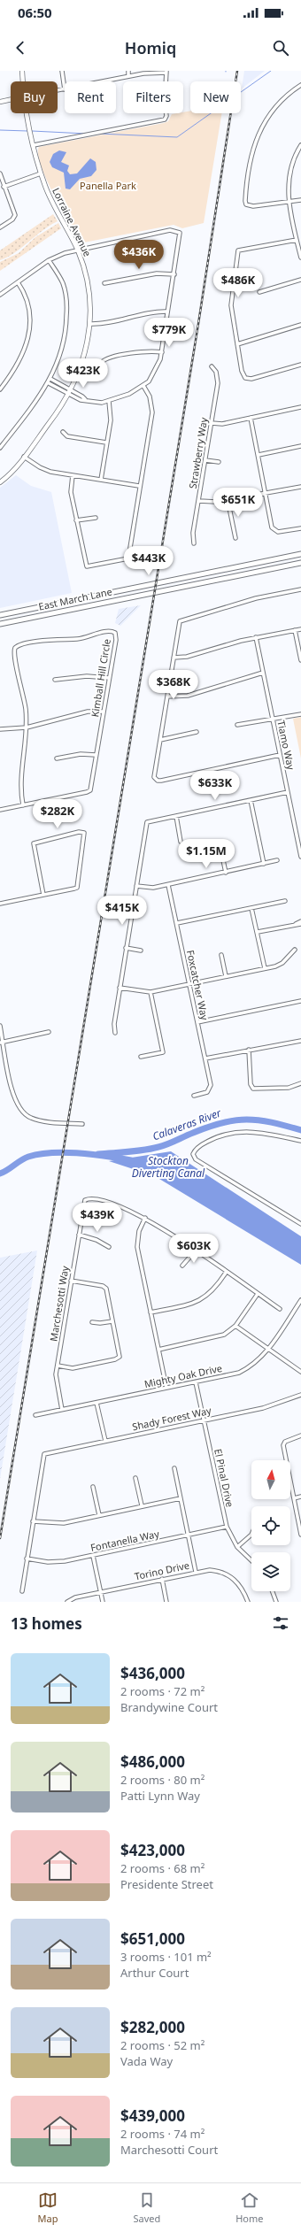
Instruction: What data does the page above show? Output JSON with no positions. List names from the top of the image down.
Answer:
{
  "streets": {
    "main road": ["East March Lane"],
    "street": [
      "Lorraine Avenue",
      "Strawberry Way",
      "Kimball Hill Circle",
      "Tiamo Way",
      "Foxcatcher Way",
      "Marchesotti Way",
      "Mighty Oak Drive",
      "Shady Forest Way",
      "El Pinal Drive",
      "Fontanella Way",
      "Torino Drive"
    ]
  },
  "crossings": [
    ["Marchesotti Way", "Mighty Oak Drive"],
    ["Mighty Oak Drive", "El Pinal Drive"],
    ["Shady Forest Way", "El Pinal Drive"],
    ["El Pinal Drive", "Fontanella Way"]
  ],
  "water": ["Calaveras River", "Stockton Diverting Canal"],
  "parks": ["Panella Park"],
  "north": "top",
  "page": {
    "status": "06:50",
    "header": "Homiq",
    "chip": [
      "Buy",
      "Rent",
      "Filters",
      "New"
    ],
    "price": [
      "$436K",
      "$486K",
      "$779K",
      "$423K",
      "$651K",
      "$443K",
      "$368K",
      "$633K",
      "$282K",
      "$1.15M",
      "$415K",
      "$439K",
      "$603K"
    ],
    "heading": "13 homes",
    "list": [
      {
        "name": "$436,000",
        "note": "2 rooms · 72 m² · Brandywine Court"
      },
      {
        "name": "$486,000",
        "note": "2 rooms · 80 m² · Patti Lynn Way"
      },
      {
        "name": "$423,000",
        "note": "2 rooms · 68 m² · Presidente Street"
      },
      {
        "name": "$651,000",
        "note": "3 rooms · 101 m² · Arthur Court"
      },
      {
        "name": "$282,000",
        "note": "2 rooms · 52 m² · Vada Way"
      },
      {
        "name": "$439,000",
        "note": "2 rooms · 74 m² · Marchesotti Court"
      }
    ],
    "tabs": ["Map", "Saved", "Home"]
  }
}
